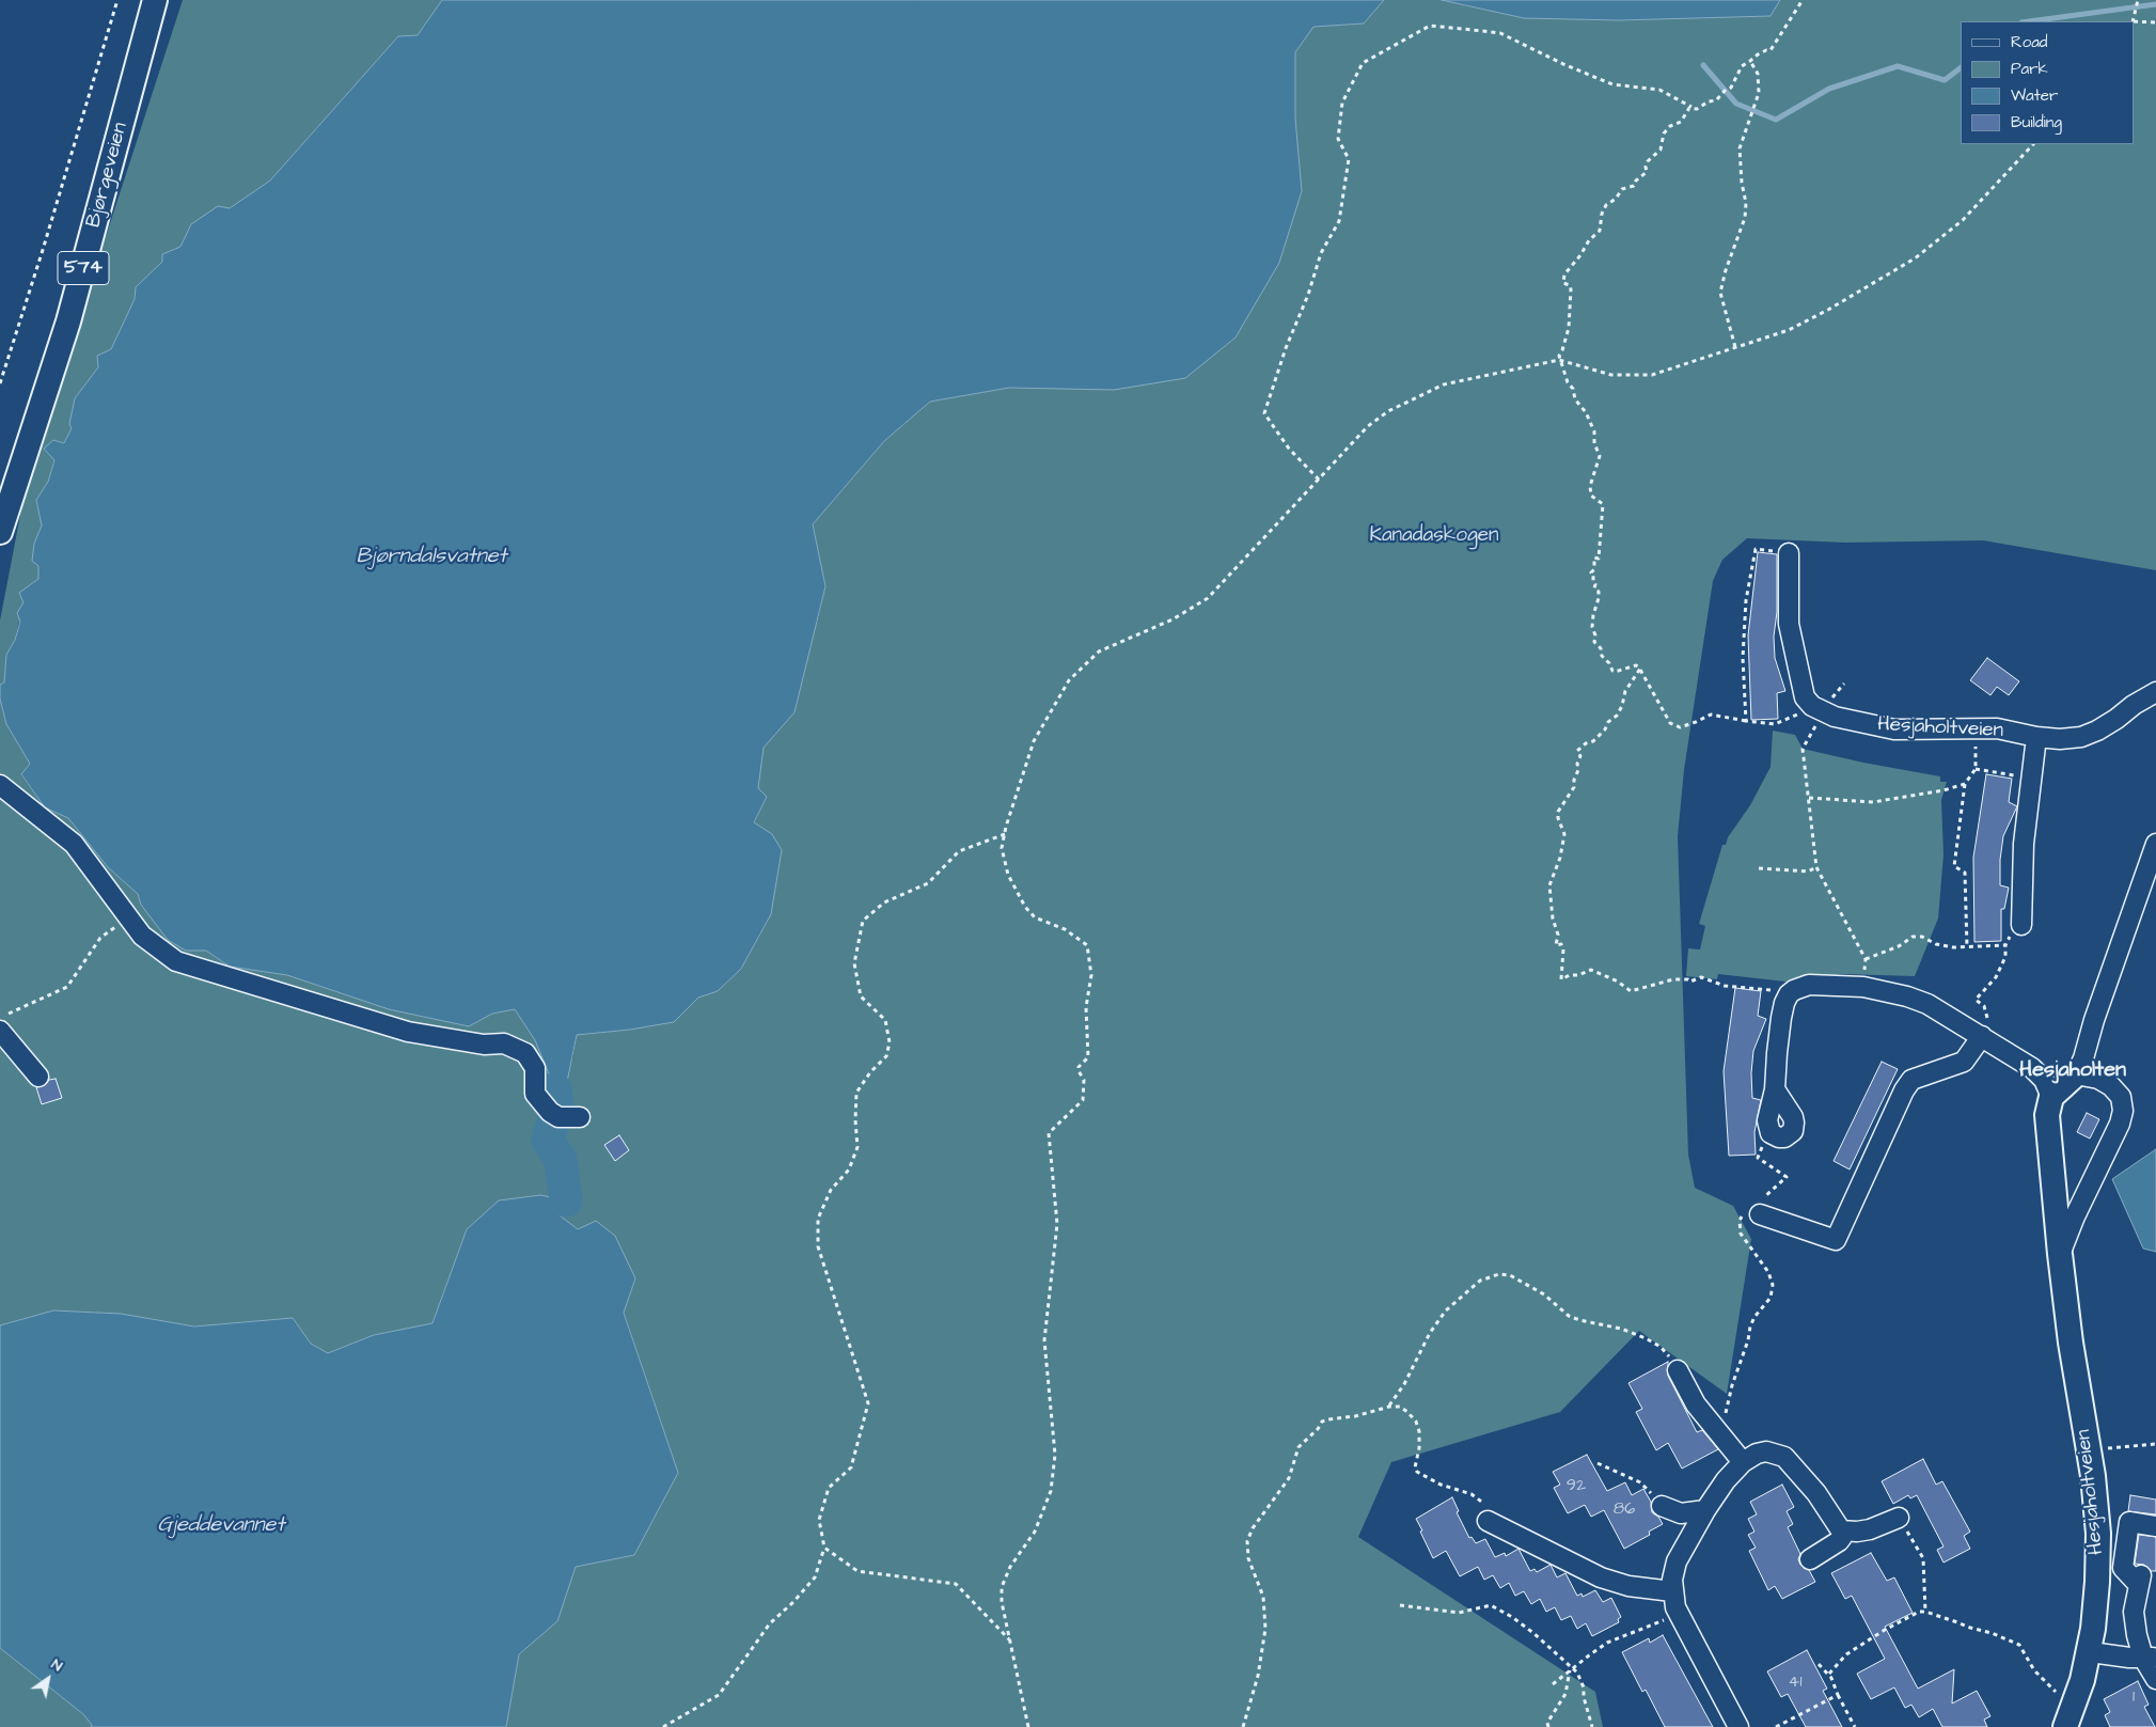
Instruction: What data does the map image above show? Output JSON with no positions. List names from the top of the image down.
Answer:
{
  "streets": {
    "main road": ["Bjørgeveien", "574", "Hesjaholtveien"]
  },
  "districts": ["Hesjaholten"],
  "water": ["Bjørndalsvatnet", "Gjeddevannet"],
  "parks": ["Kanadaskogen"],
  "house_numbers": [
    "92",
    "86",
    "41",
    "1"
  ],
  "legend": [
    "Road",
    "Park",
    "Water",
    "Building"
  ],
  "north": "top right"
}
